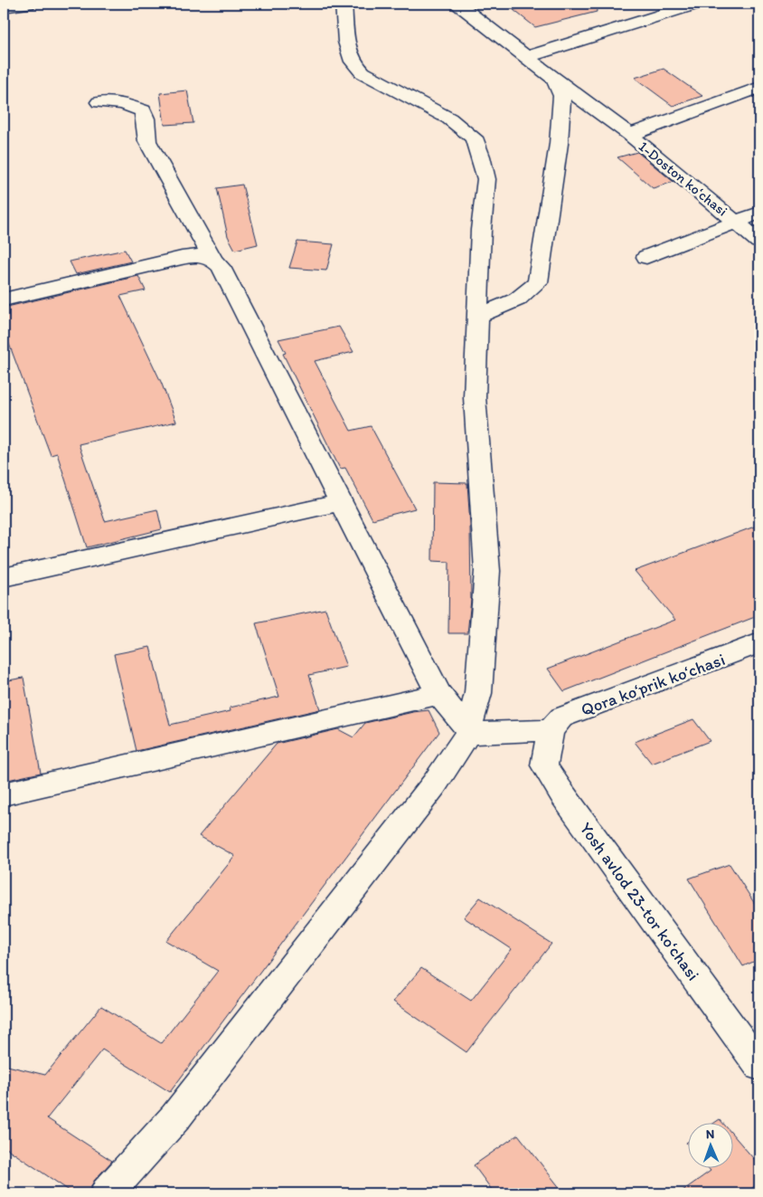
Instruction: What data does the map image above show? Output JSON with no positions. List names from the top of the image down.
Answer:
{
  "streets": {
    "street": ["1-Doston koʻchasi", "Qora koʻprik koʻchasi", "Yosh avlod 23-tor koʻchasi"]
  },
  "crossings": [
    ["Qora koʻprik koʻchasi", "Yosh avlod 23-tor koʻchasi"]
  ],
  "north": "top"
}
